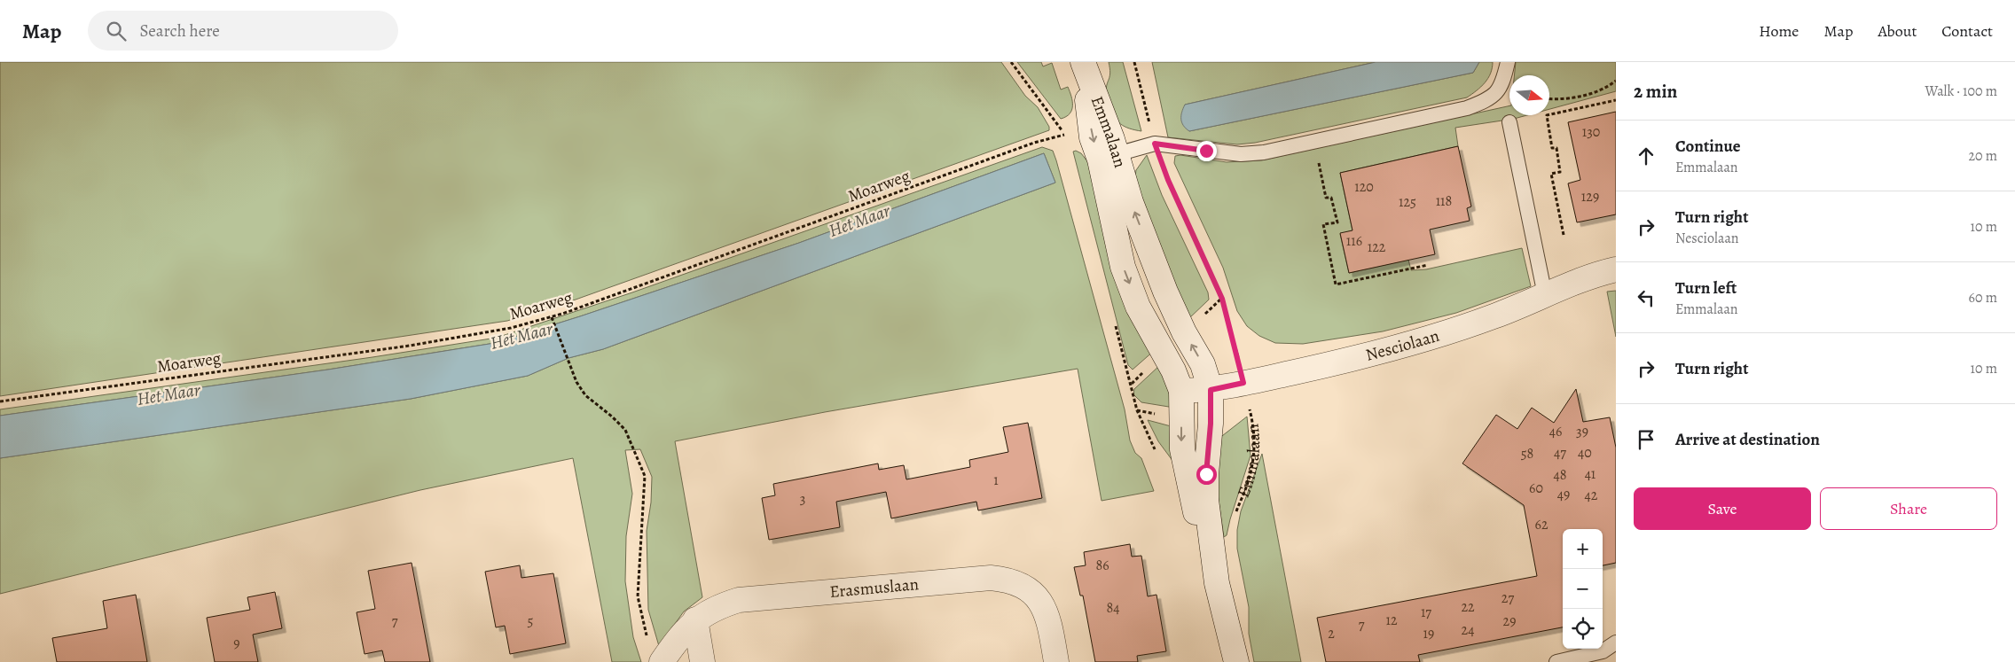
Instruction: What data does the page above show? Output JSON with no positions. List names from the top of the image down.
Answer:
{
  "streets": {
    "main road": ["Emmalaan", "Nesciolaan", "Erasmuslaan"],
    "path": ["Moarweg"]
  },
  "crossings": [
    ["Emmalaan", "Nesciolaan"]
  ],
  "water": ["Het Maar"],
  "house_numbers": [
    "130",
    "120",
    "129",
    "118",
    "125",
    "116",
    "122",
    "46",
    "39",
    "47",
    "40",
    "58",
    "41",
    "48",
    "1",
    "60",
    "49",
    "42",
    "3",
    "62",
    "86",
    "27",
    "22",
    "84",
    "17",
    "12",
    "7",
    "5",
    "29",
    "7",
    "24",
    "2",
    "19",
    "9"
  ],
  "north": "right",
  "page": {
    "header": "Map",
    "search": "Search here",
    "nav": [
      "Home",
      "Map",
      "About",
      "Contact"
    ],
    "heading": ["2 min", "Walk · 100 m"],
    "list": [
      ["Continue", "Emmalaan", "20 m"],
      ["Turn right", "Nesciolaan", "10 m"],
      ["Turn left", "Emmalaan", "60 m"],
      ["Turn right", "10 m"],
      "Arrive at destination"
    ],
    "buttons": ["Save", "Share"],
    "map_buttons": ["+", "−"]
  }
}
